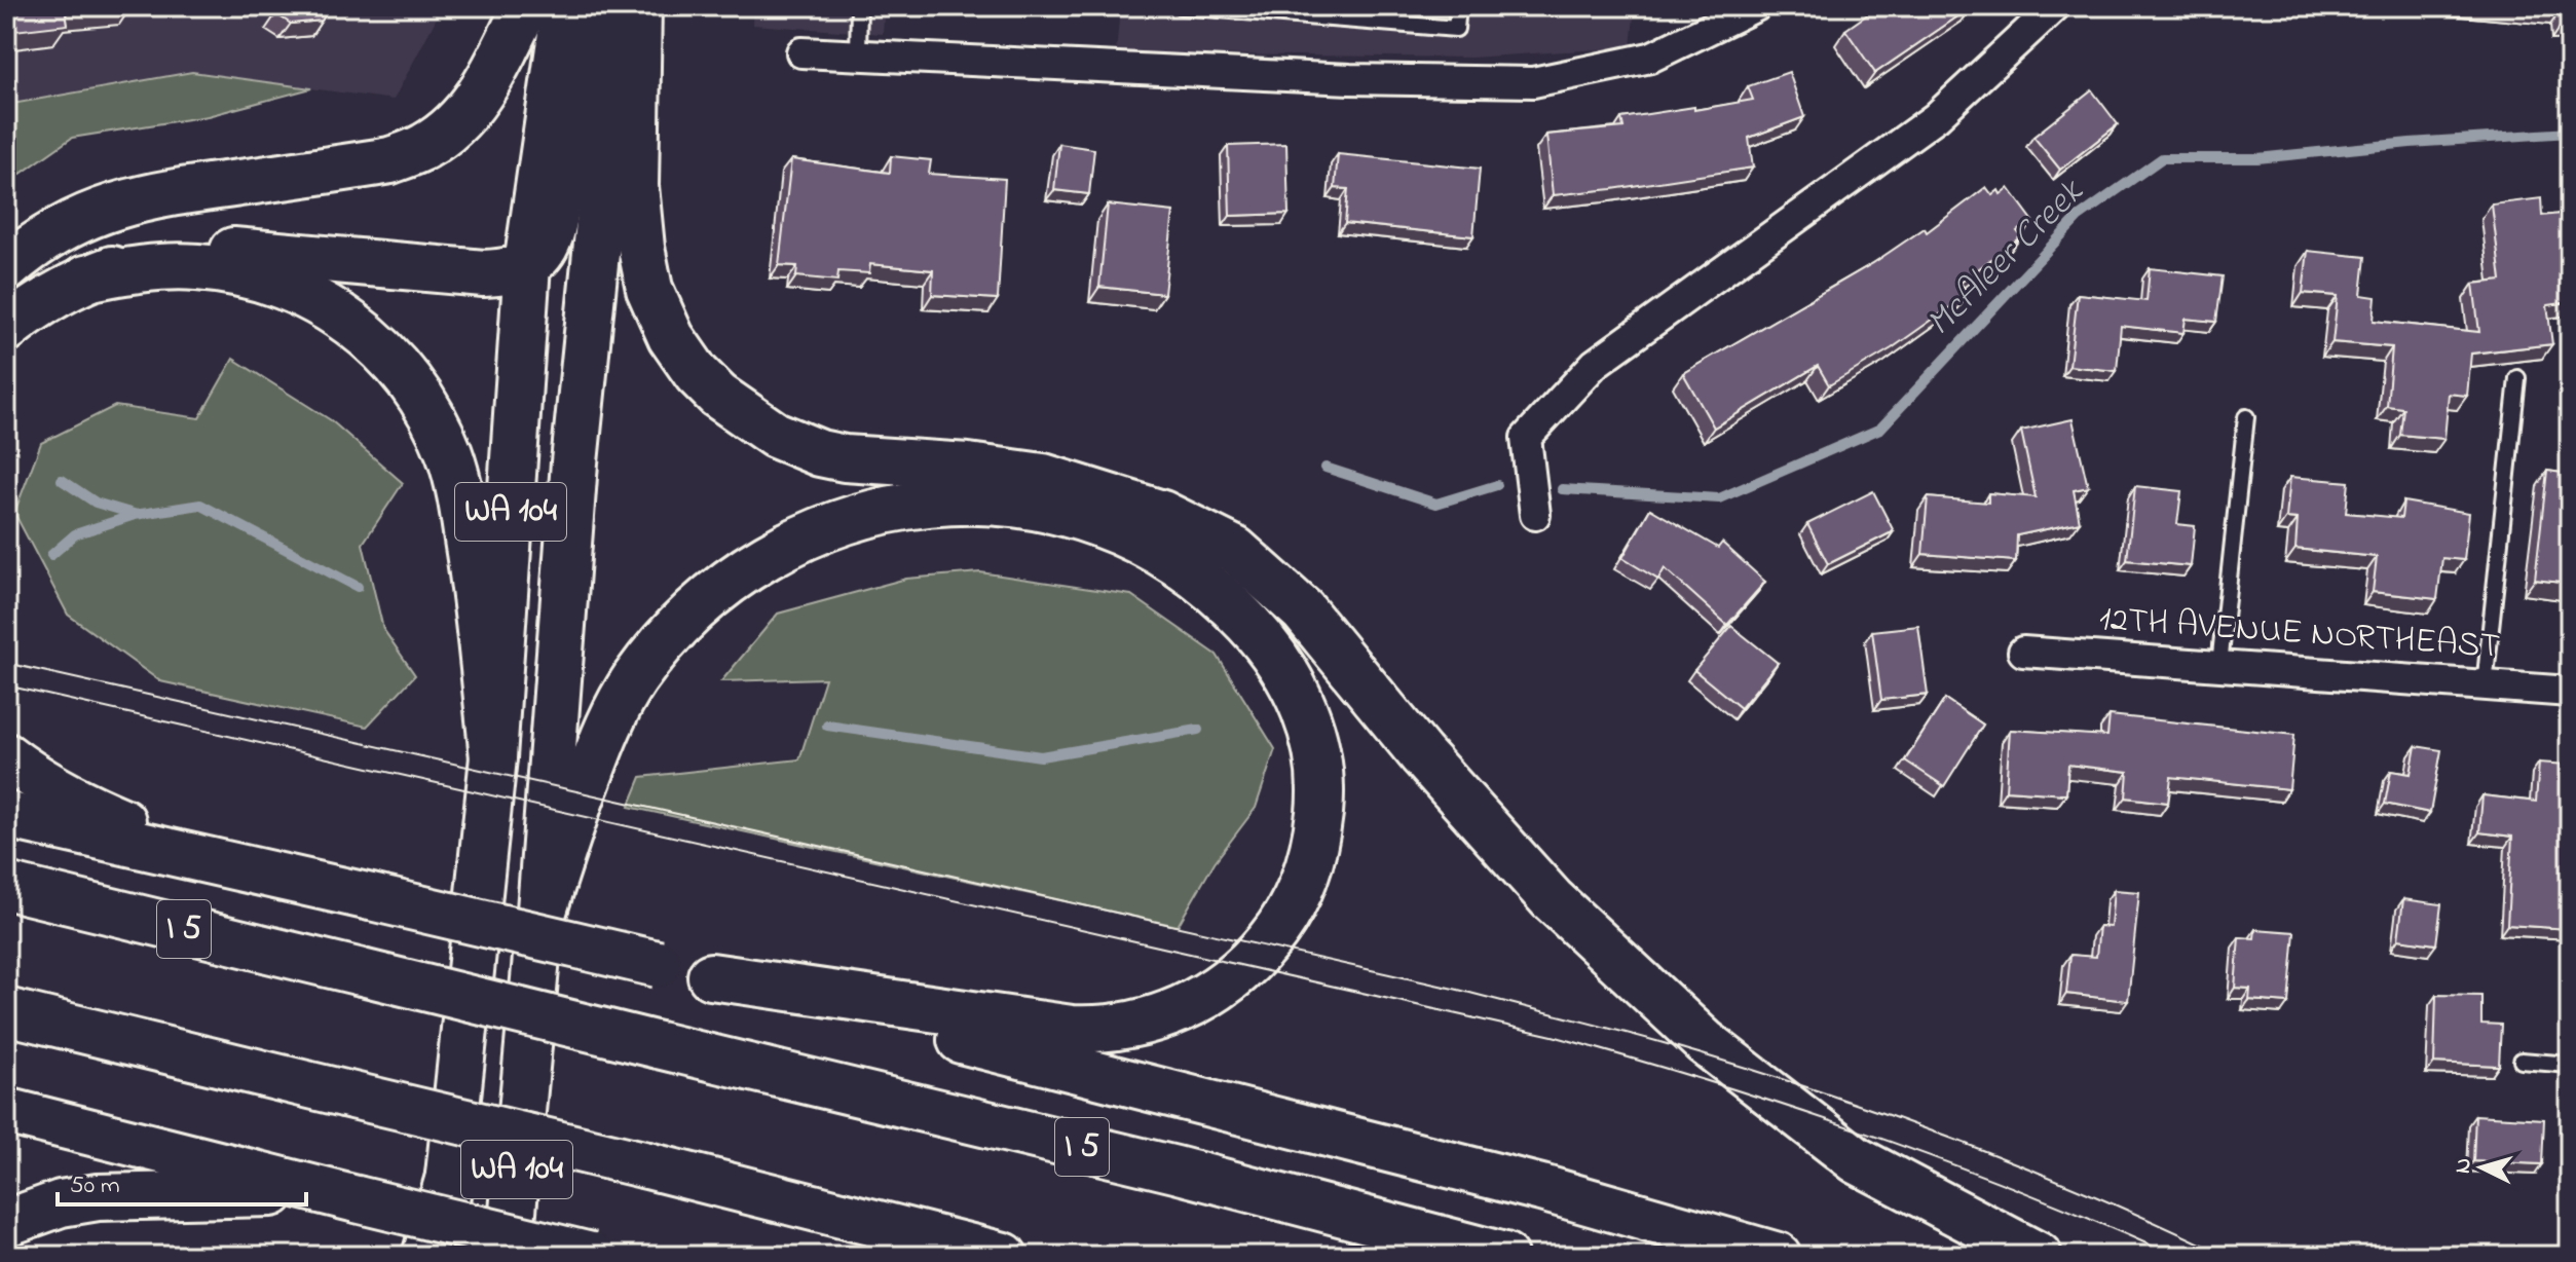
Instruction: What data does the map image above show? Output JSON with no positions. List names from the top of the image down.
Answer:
{
  "streets": {
    "main road": ["WA 104", "I 5"],
    "street": ["12TH AVENUE NORTHEAST"]
  },
  "water": ["McAleer Creek"],
  "scale_bar": "50 m",
  "north": "left"
}
